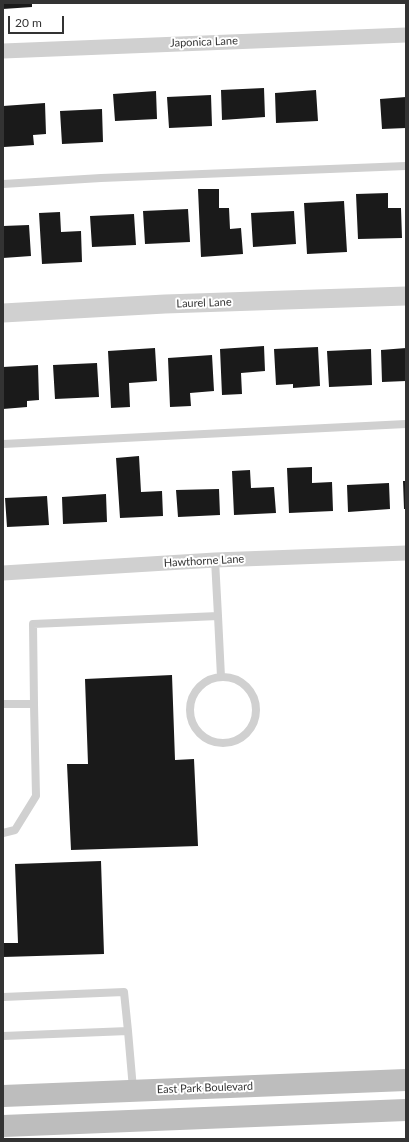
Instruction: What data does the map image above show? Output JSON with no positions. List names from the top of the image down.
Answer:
{
  "streets": {
    "main road": ["East Park Boulevard"],
    "street": ["Japonica Lane", "Laurel Lane", "Hawthorne Lane"]
  },
  "scale_bar": "20 m"
}
